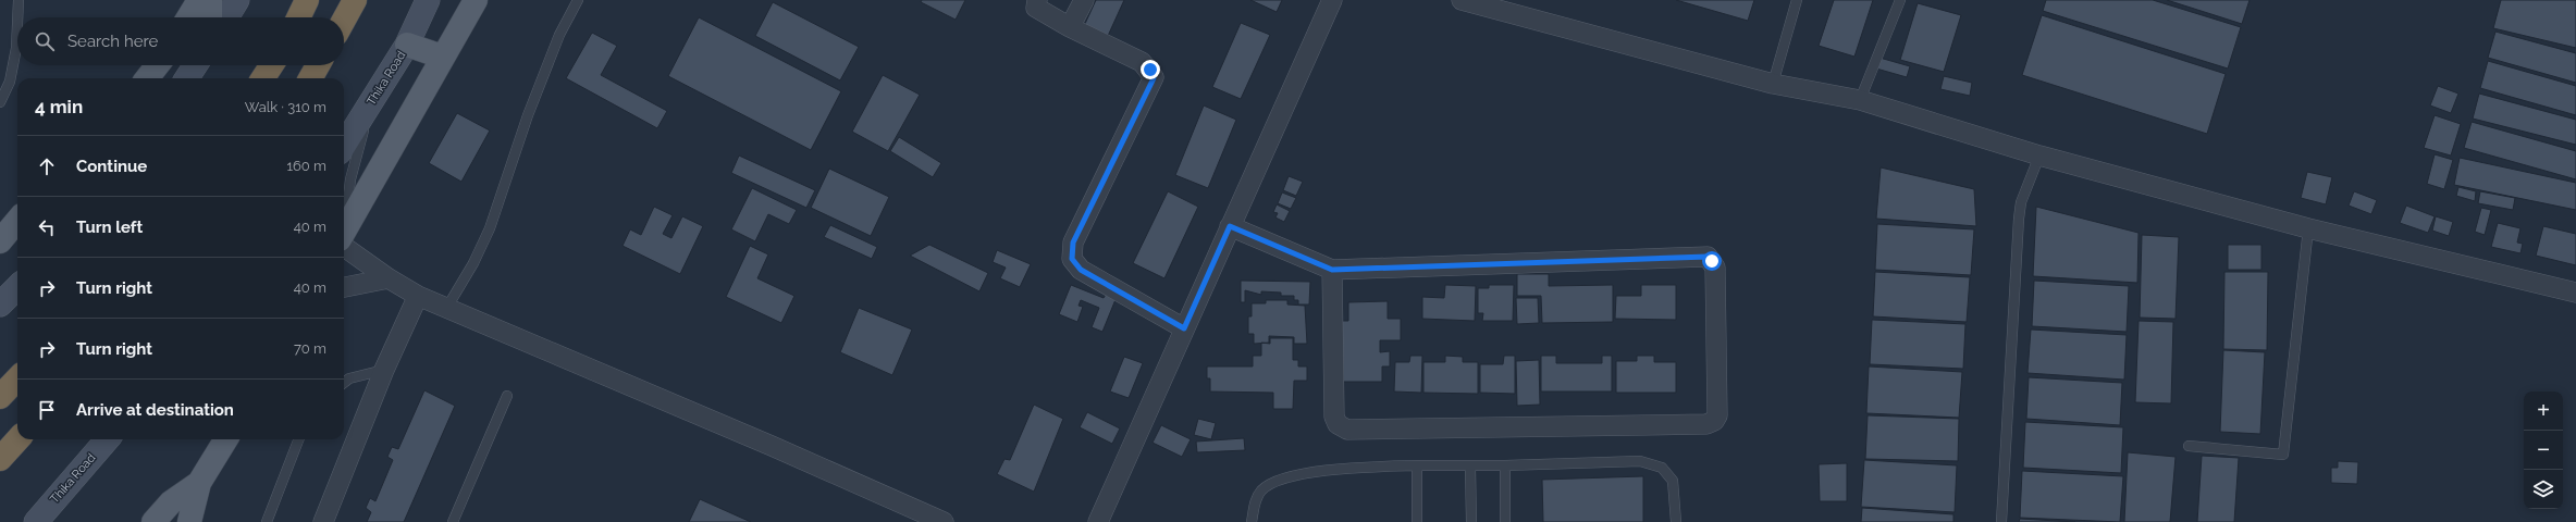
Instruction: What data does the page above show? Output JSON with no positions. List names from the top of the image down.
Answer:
{
  "streets": {
    "main road": ["Thika Road"]
  },
  "page": {
    "search": "Search here",
    "heading": ["4 min", "Walk · 310 m"],
    "list": [
      ["Continue", "160 m"],
      ["Turn left", "40 m"],
      ["Turn right", "40 m"],
      ["Turn right", "70 m"],
      "Arrive at destination"
    ],
    "map_buttons": ["+", "−"]
  }
}
